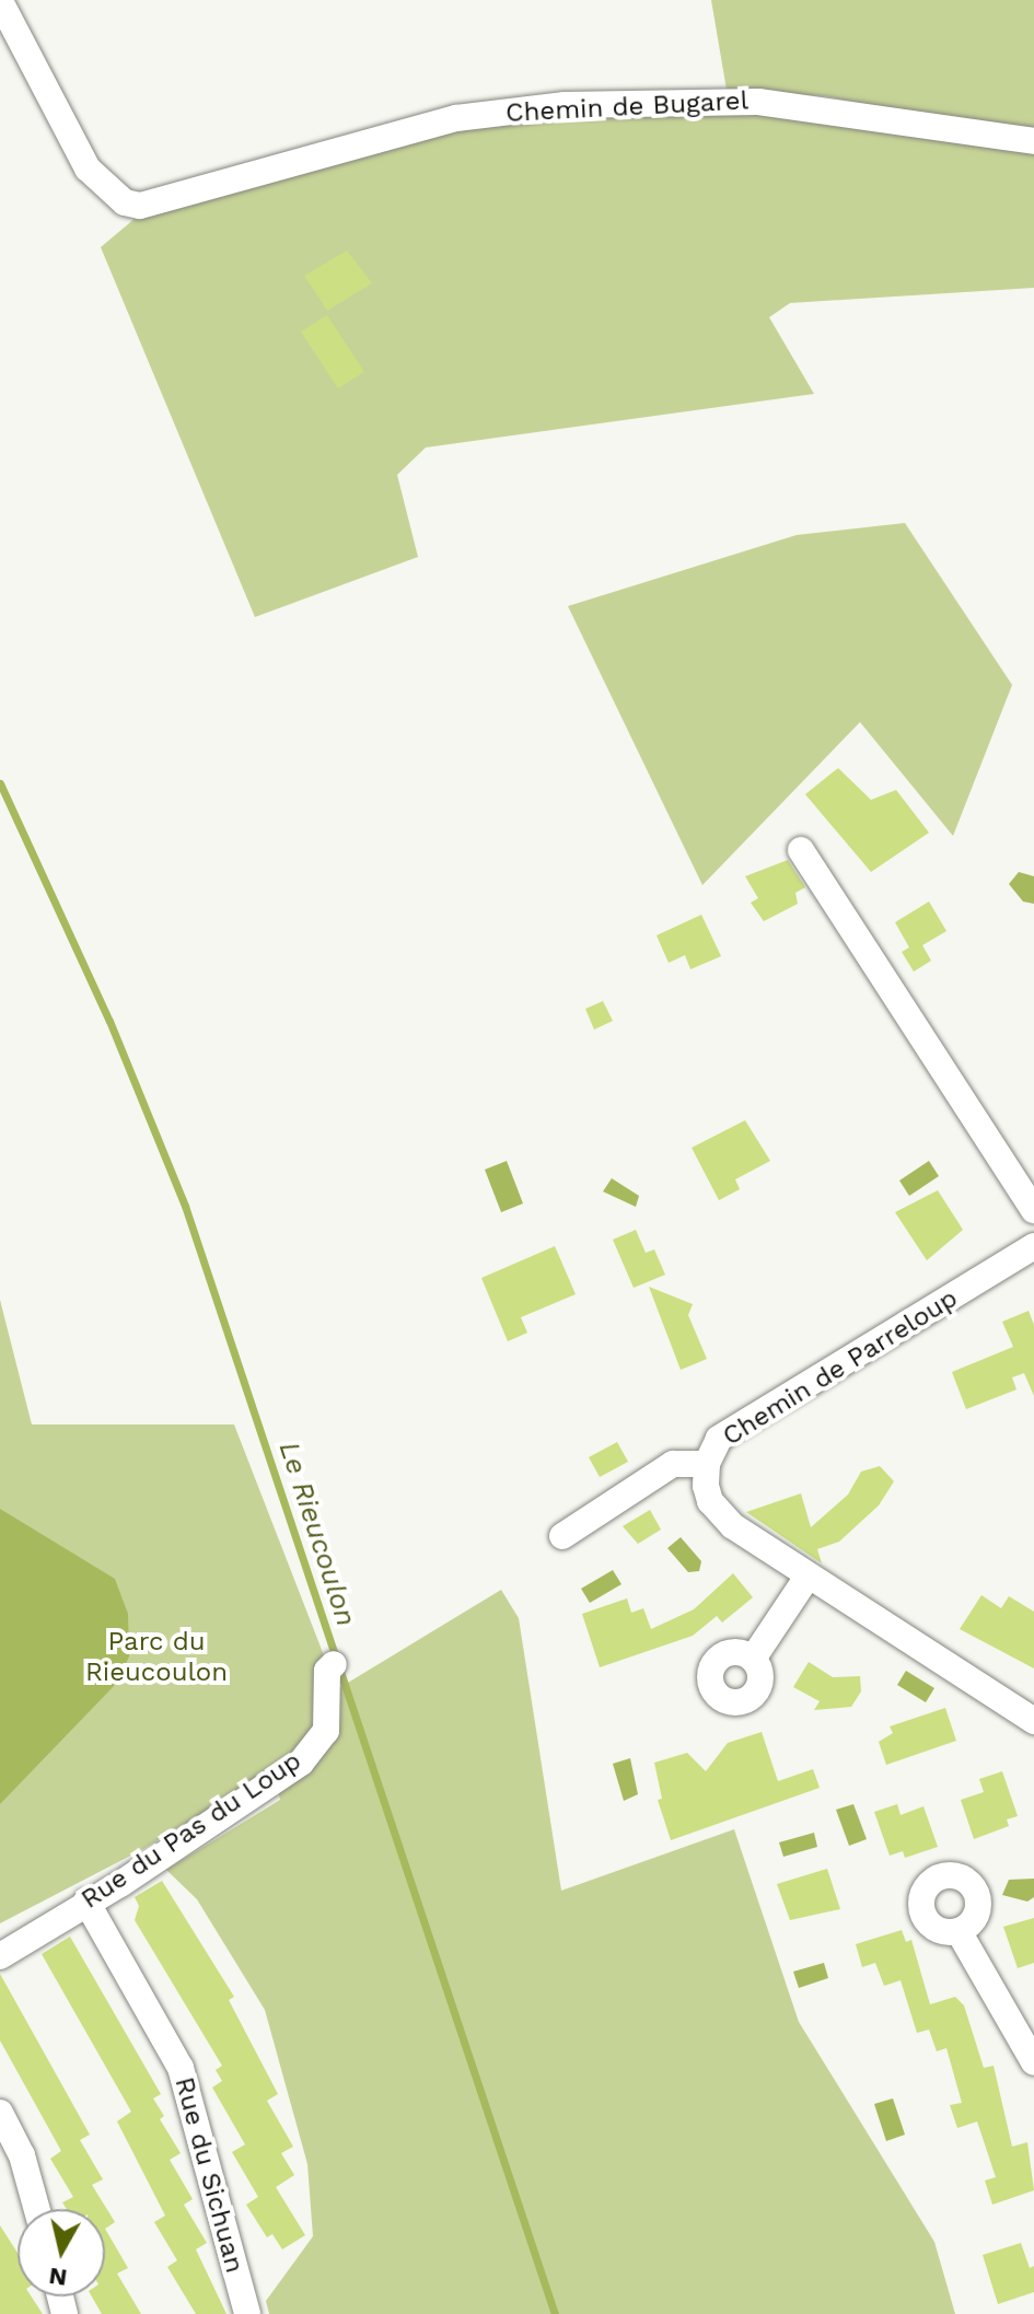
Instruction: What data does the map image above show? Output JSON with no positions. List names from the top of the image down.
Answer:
{
  "streets": {
    "street": [
      "Chemin de Bugarel",
      "Chemin de Parreloup",
      "Rue du Pas du Loup",
      "Rue du Sichuan"
    ]
  },
  "crossings": [
    ["Rue du Pas du Loup", "Rue du Sichuan"]
  ],
  "water": ["Le Rieucoulon"],
  "parks": ["Parc du Rieucoulon"],
  "north": "bottom"
}
